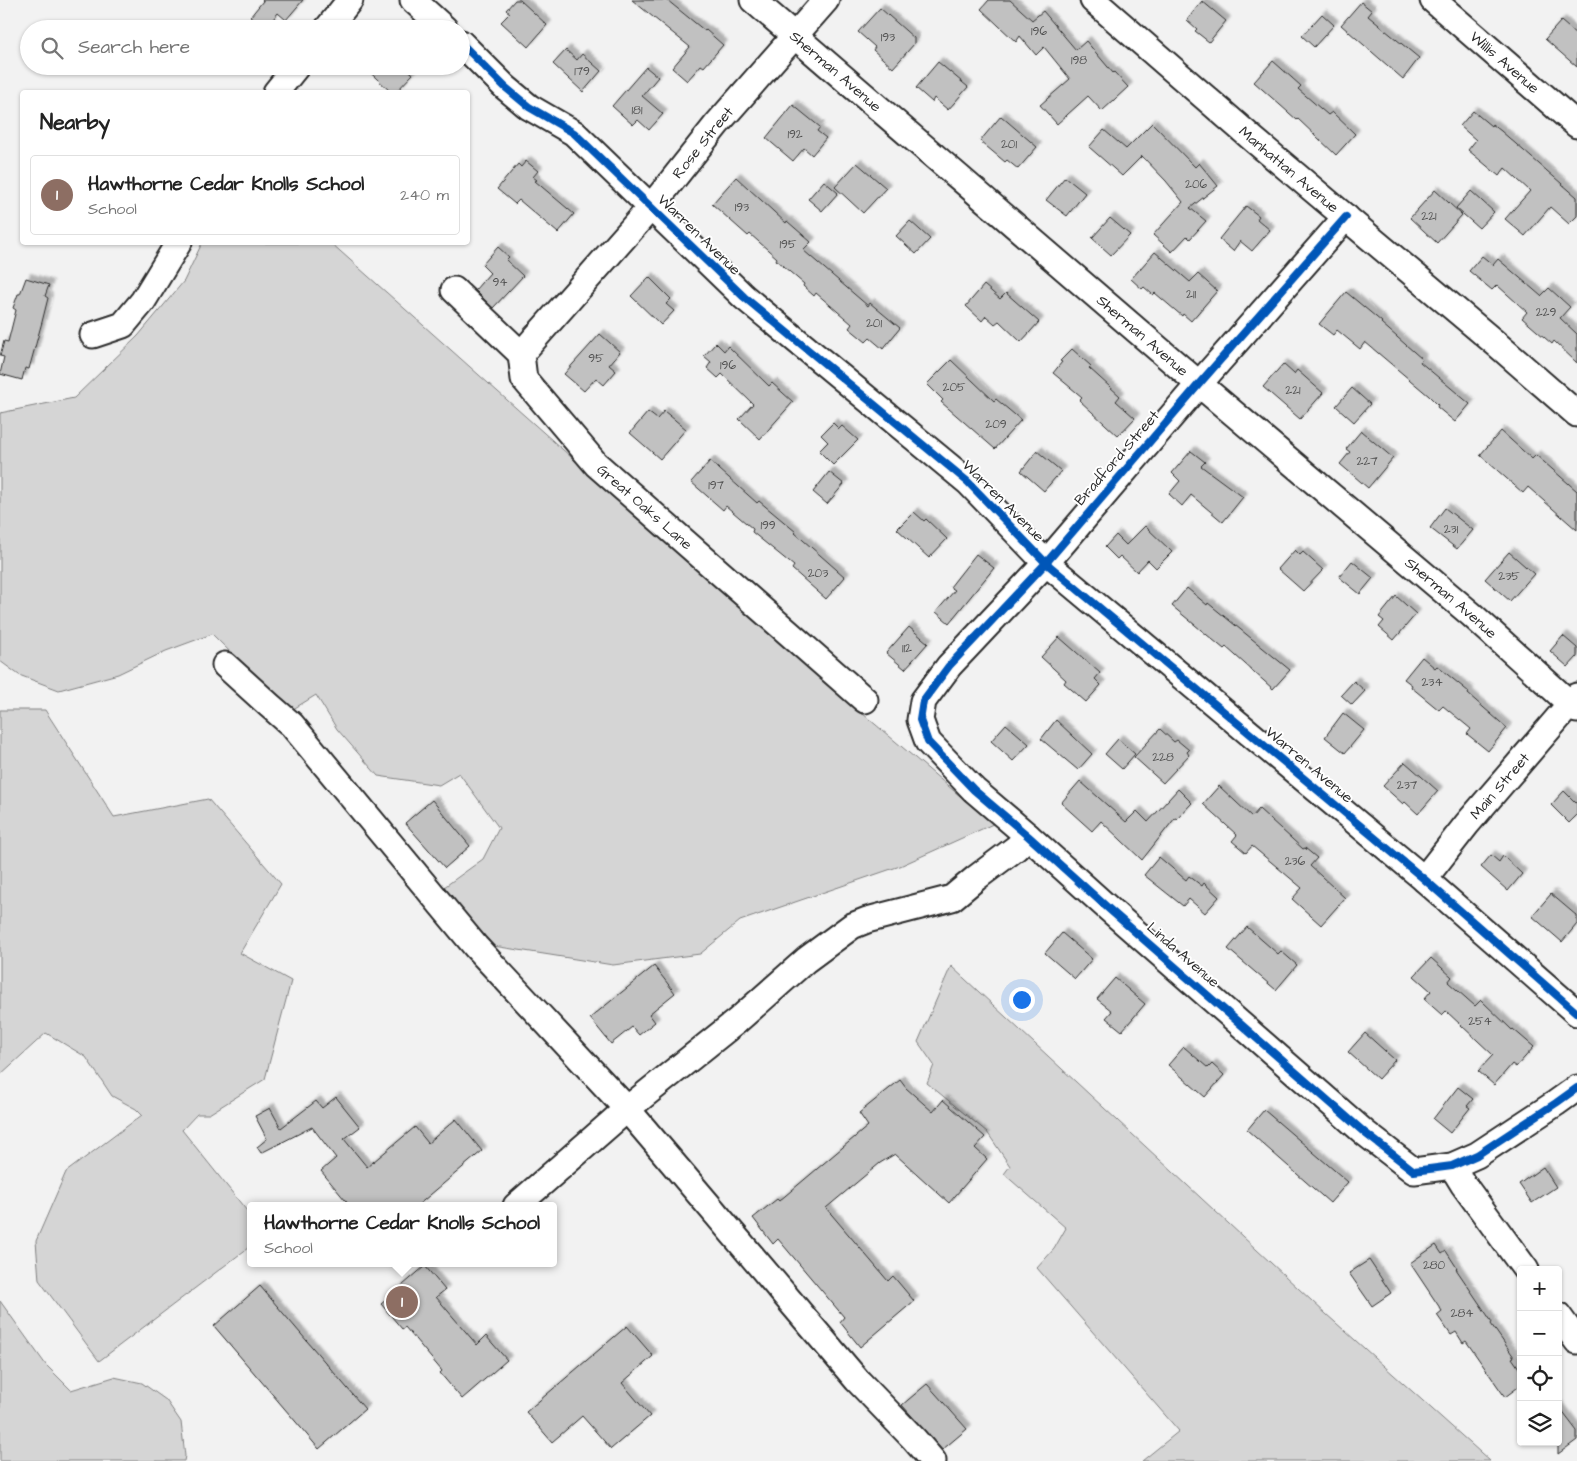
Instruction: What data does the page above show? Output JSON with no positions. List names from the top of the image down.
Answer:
{
  "streets": {
    "street": [
      "Willis Avenue",
      "Sherman Avenue",
      "Rose Street",
      "Manhattan Avenue",
      "Warren Avenue",
      "Bradford Street",
      "Great Oaks Lane",
      "Main Street",
      "Linda Avenue"
    ]
  },
  "crossings": [
    ["Sherman Avenue", "Rose Street"],
    ["Sherman Avenue", "Bradford Street"],
    ["Sherman Avenue", "Main Street"],
    ["Rose Street", "Warren Avenue"],
    ["Rose Street", "Great Oaks Lane"],
    ["Manhattan Avenue", "Bradford Street"],
    ["Warren Avenue", "Bradford Street"],
    ["Warren Avenue", "Main Street"],
    ["Bradford Street", "Linda Avenue"]
  ],
  "house_numbers": [
    "196",
    "193",
    "198",
    "179",
    "181",
    "192",
    "201",
    "206",
    "193",
    "221",
    "195",
    "94",
    "211",
    "229",
    "201",
    "95",
    "196",
    "205",
    "221",
    "209",
    "227",
    "197",
    "199",
    "231",
    "203",
    "235",
    "112",
    "234",
    "228",
    "237",
    "236",
    "254",
    "280",
    "284"
  ],
  "page": {
    "search": "Search here",
    "heading": "Nearby",
    "list": [
      {
        "mark": "1",
        "name": "Hawthorne Cedar Knolls School",
        "note": "School",
        "value": "240 m"
      }
    ],
    "popup": ["Hawthorne Cedar Knolls School", "School"],
    "map_buttons": ["+", "−"],
    "pins": "1"
  }
}
